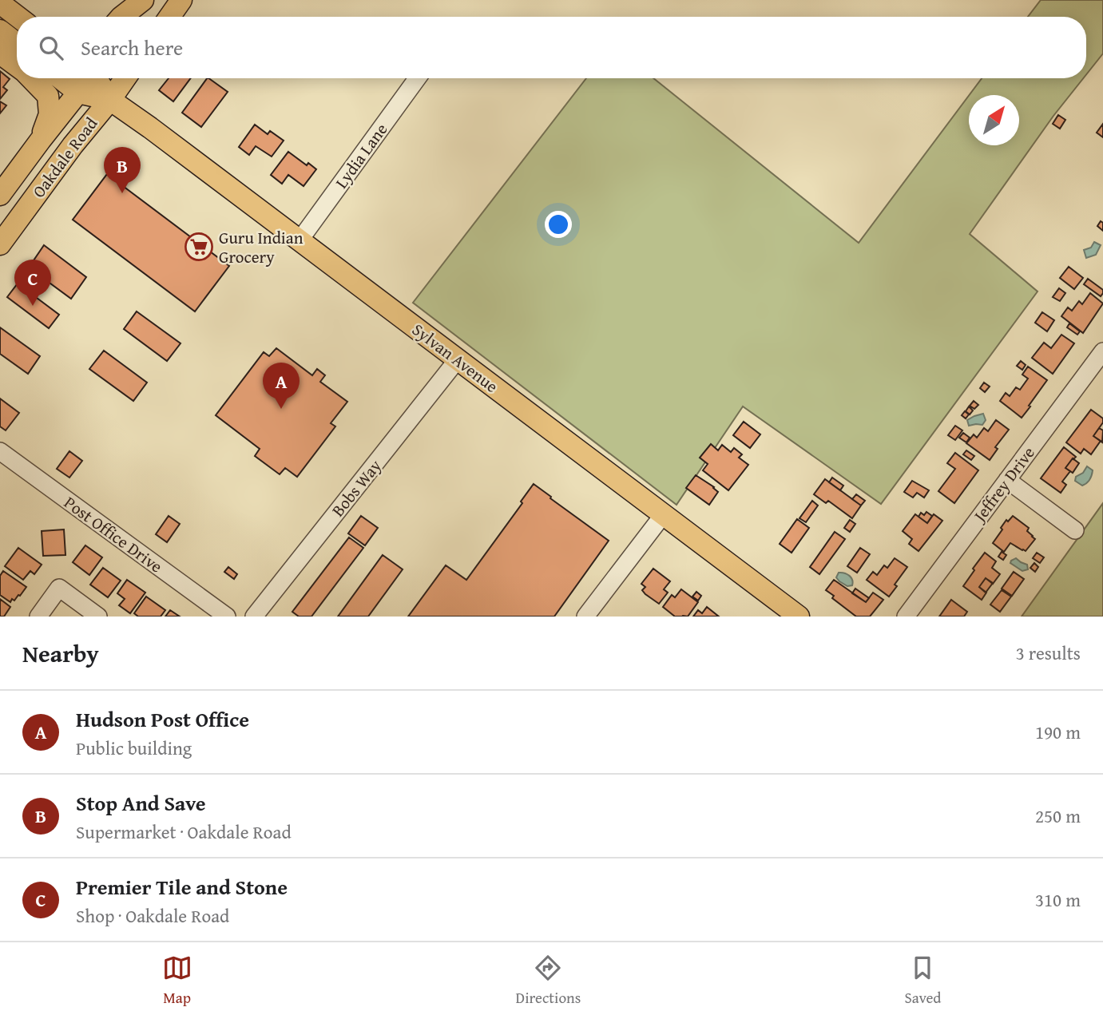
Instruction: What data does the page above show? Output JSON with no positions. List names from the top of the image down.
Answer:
{
  "streets": {
    "main road": ["Oakdale Road", "Sylvan Avenue"],
    "street": [
      "Lydia Lane",
      "Jeffrey Drive",
      "Bobs Way",
      "Post Office Drive"
    ]
  },
  "crossings": [
    ["Lydia Lane", "Sylvan Avenue"],
    ["Oakdale Road", "Sylvan Avenue"],
    ["Sylvan Avenue", "Bobs Way"]
  ],
  "places": {
    "supermarket": ["Guru Indian Grocery"]
  },
  "north": "top right",
  "page": {
    "search": "Search here",
    "pins": ["B", "C", "A"],
    "heading": ["Nearby", "3 results"],
    "list": [
      {
        "mark": "A",
        "name": "Hudson Post Office",
        "note": "Public building",
        "value": "190 m"
      },
      {
        "mark": "B",
        "name": "Stop And Save",
        "note": "Supermarket · Oakdale Road",
        "value": "250 m"
      },
      {
        "mark": "C",
        "name": "Premier Tile and Stone",
        "note": "Shop · Oakdale Road",
        "value": "310 m"
      }
    ],
    "nav": ["Map", "Directions", "Saved"]
  }
}
